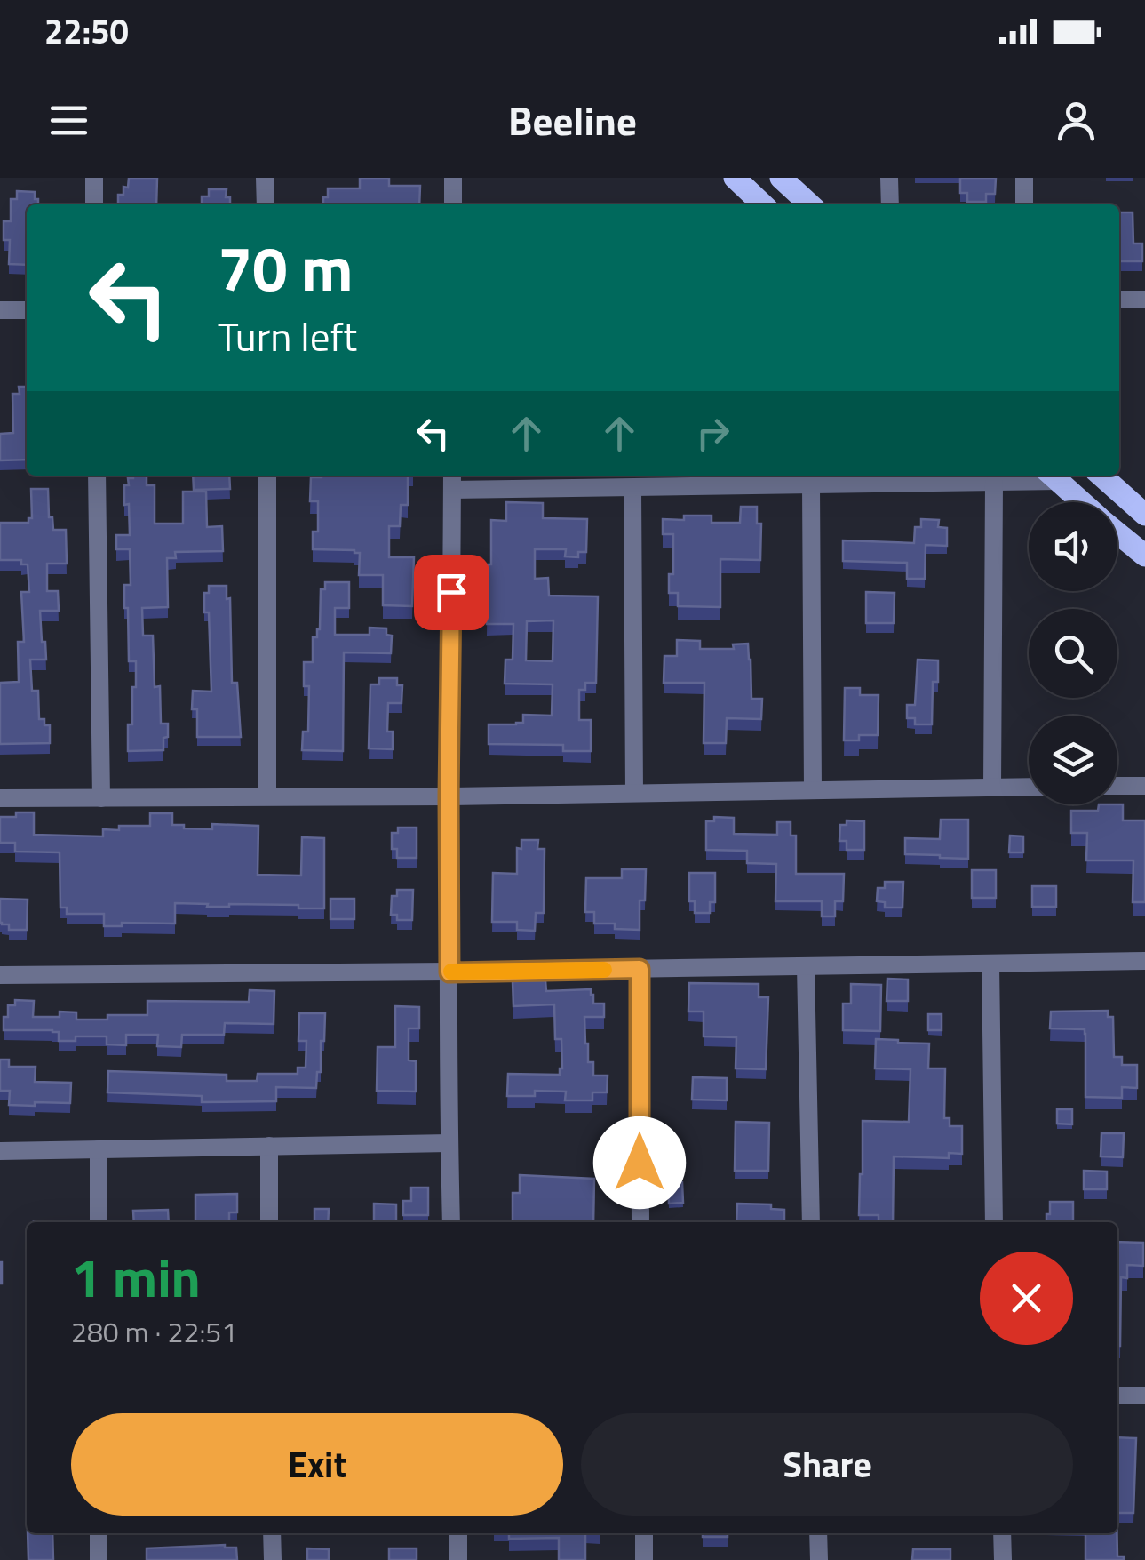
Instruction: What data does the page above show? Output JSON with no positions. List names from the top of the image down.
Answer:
{
  "page": {
    "status": "22:50",
    "header": "Beeline",
    "turn": ["70 m", "Turn left"],
    "heading": ["1 min", "280 m · 22:51"],
    "buttons": ["Exit", "Share"]
  }
}
